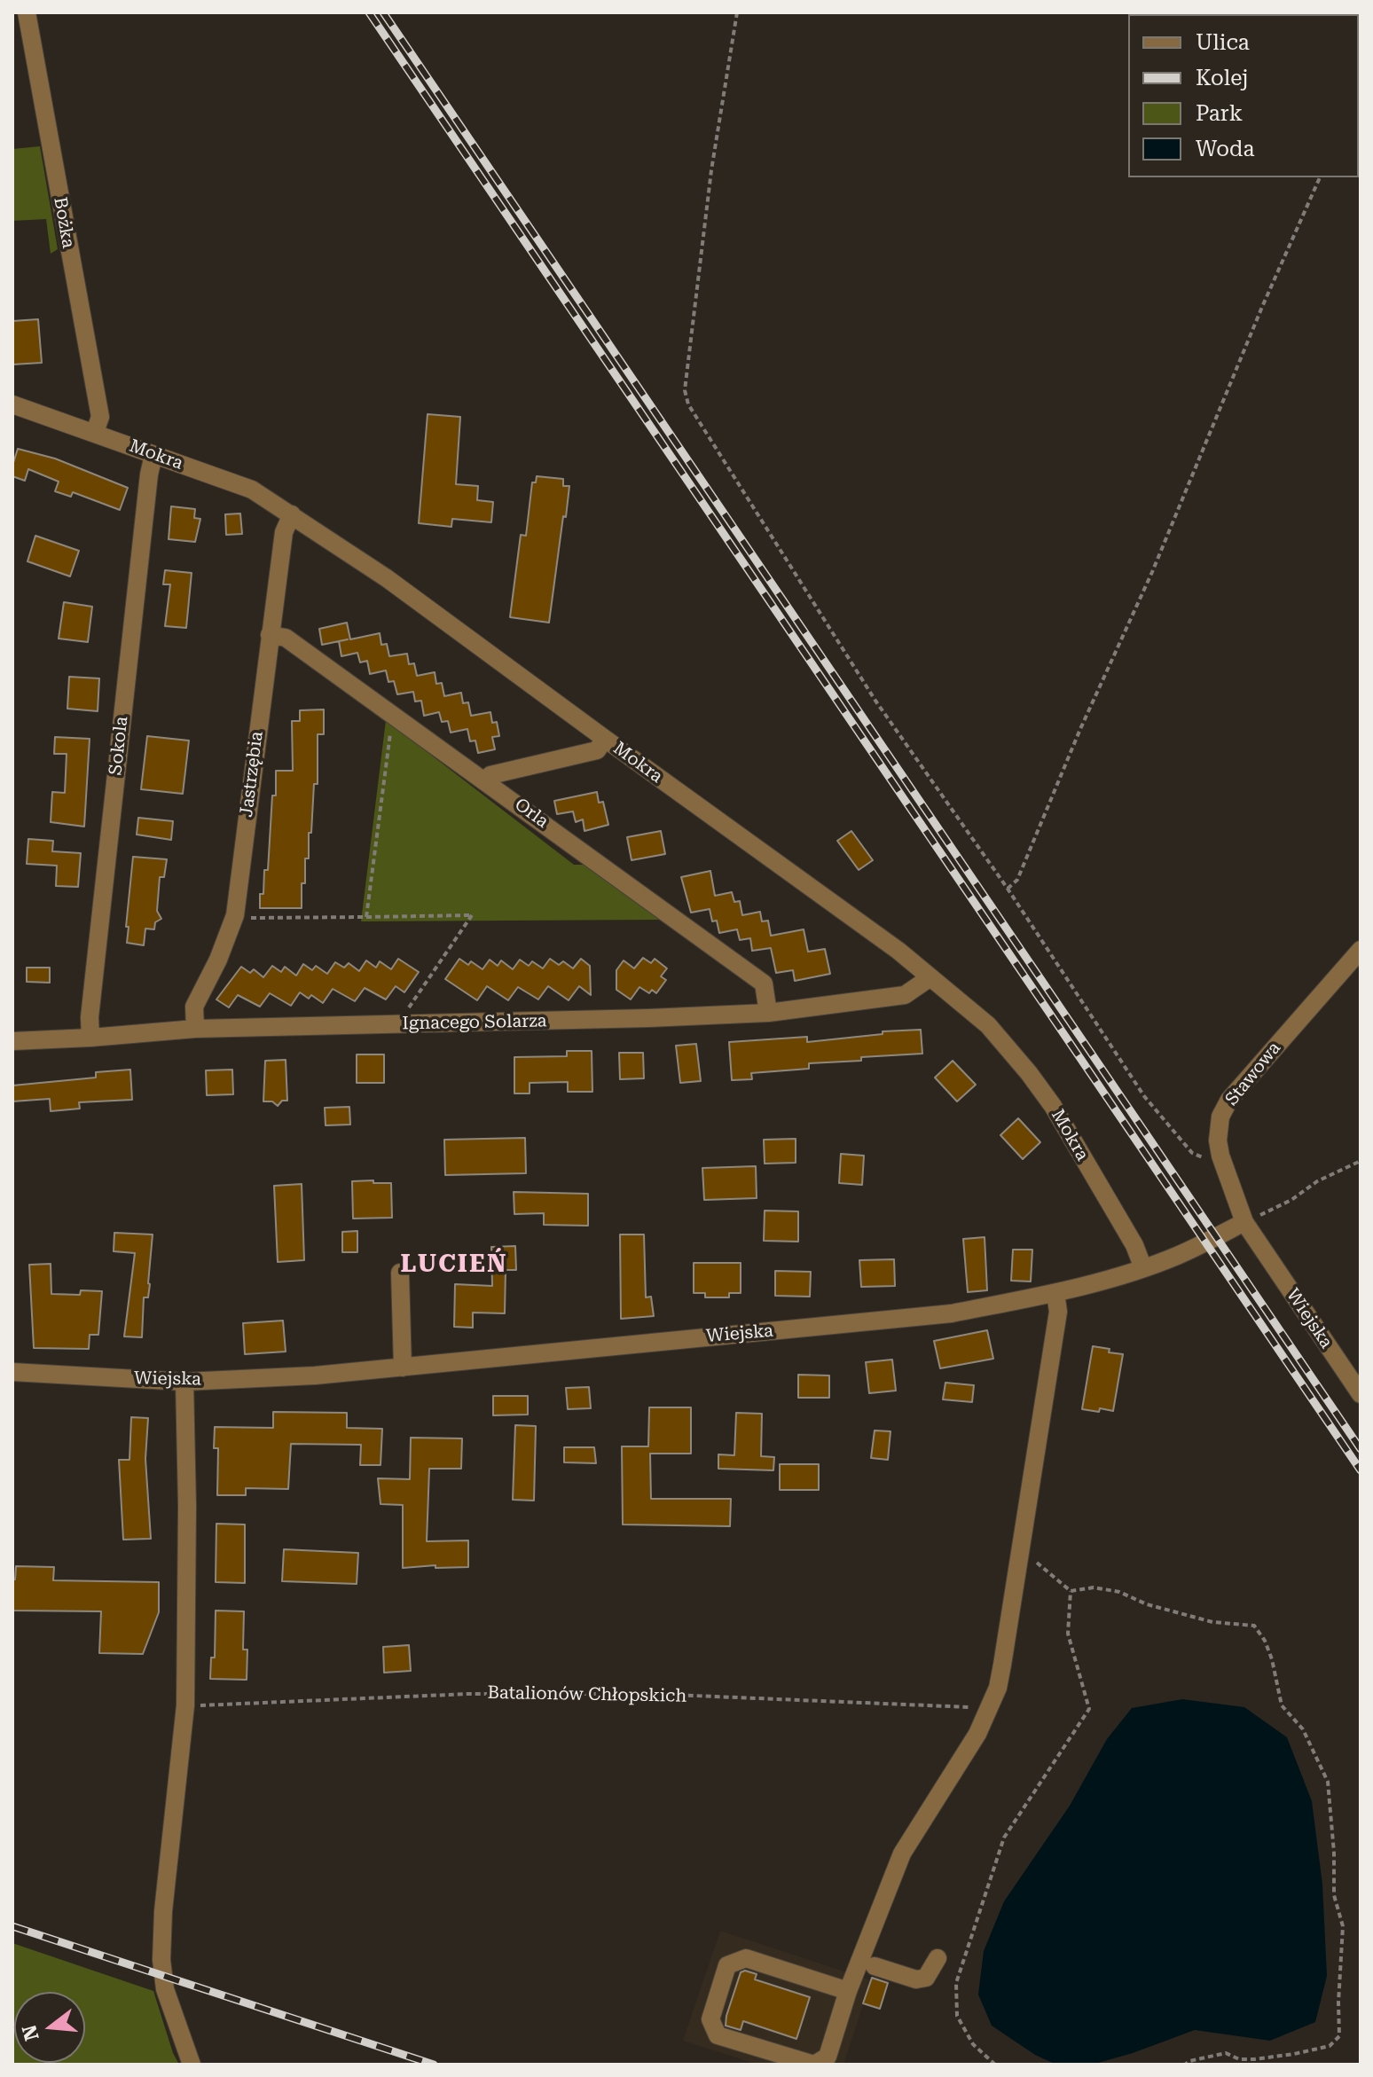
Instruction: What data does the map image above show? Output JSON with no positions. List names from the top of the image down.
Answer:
{
  "streets": {
    "street": [
      "Bożka",
      "Mokra",
      "Sokola",
      "Jastrzębia",
      "Orla",
      "Ignacego Solarza",
      "Stawowa",
      "Wiejska"
    ],
    "path": ["Batalionów Chłopskich"]
  },
  "crossings": [
    ["Bożka", "Mokra"],
    ["Mokra", "Sokola"],
    ["Mokra", "Jastrzębia"],
    ["Mokra", "Ignacego Solarza"],
    ["Mokra", "Wiejska"],
    ["Sokola", "Ignacego Solarza"],
    ["Jastrzębia", "Orla"],
    ["Jastrzębia", "Ignacego Solarza"],
    ["Orla", "Ignacego Solarza"],
    ["Stawowa", "Wiejska"]
  ],
  "districts": ["LUCIEŃ"],
  "legend": [
    "Ulica",
    "Kolej",
    "Park",
    "Woda"
  ],
  "north": "left"
}
